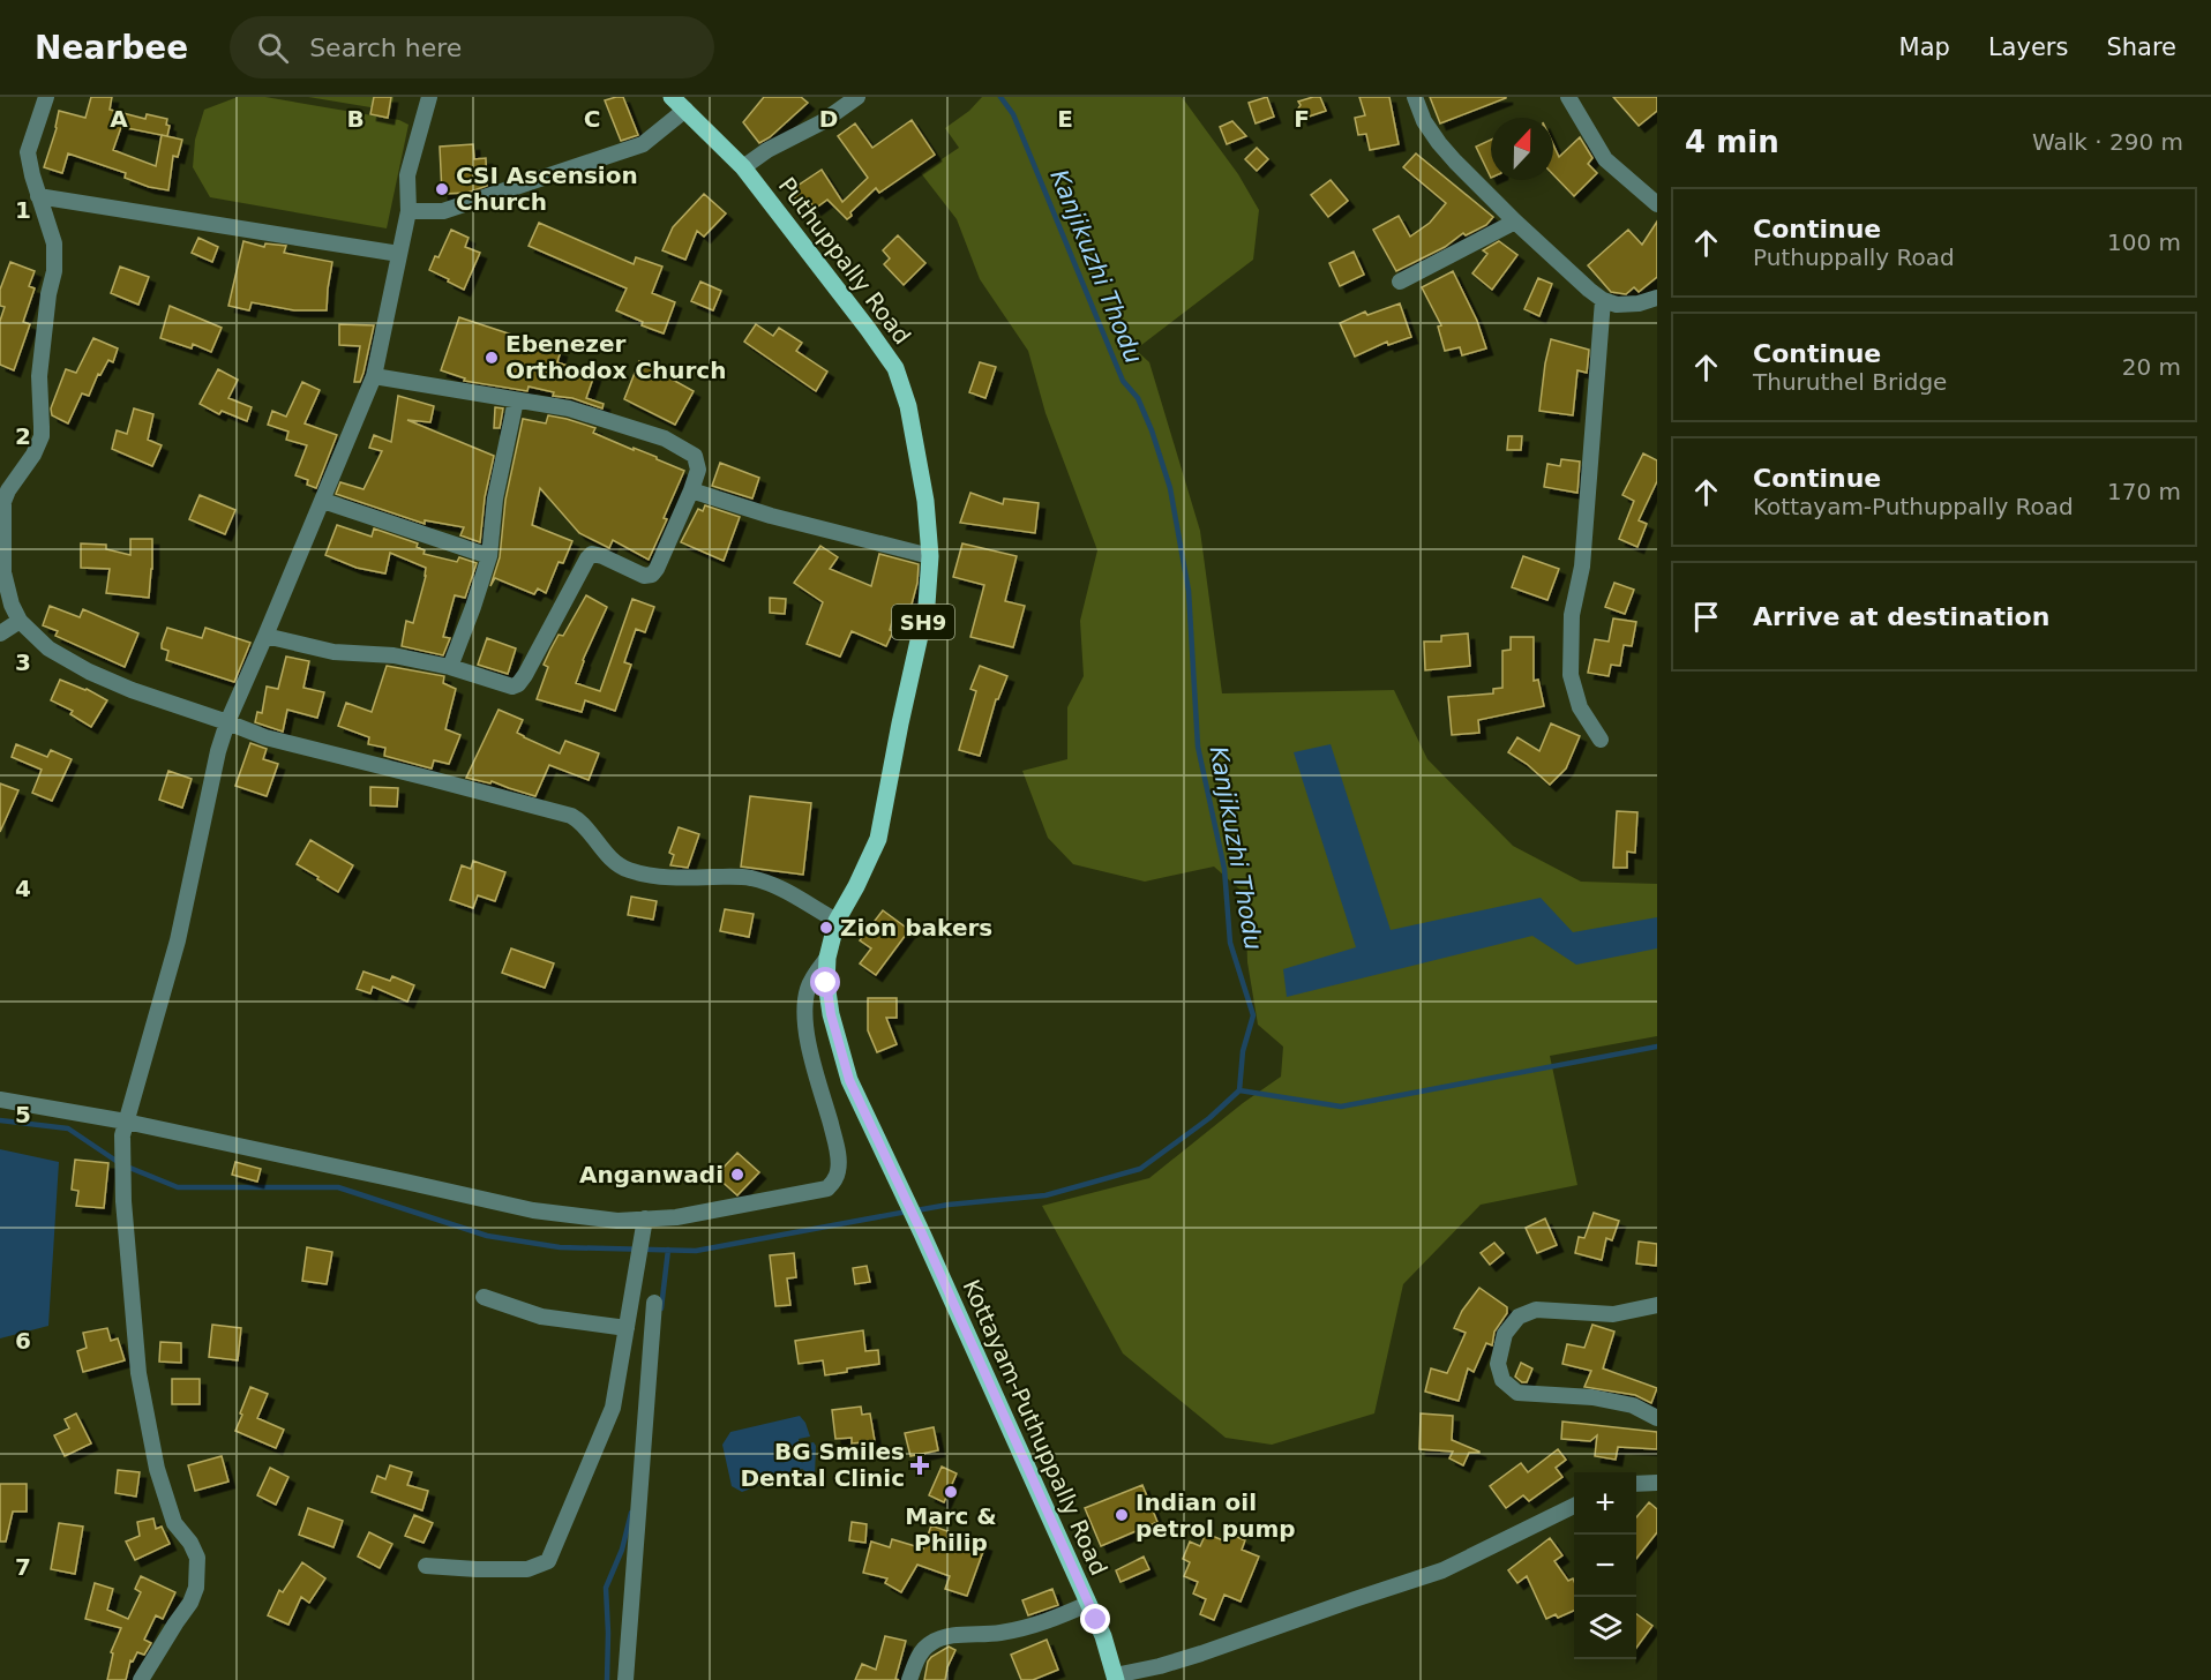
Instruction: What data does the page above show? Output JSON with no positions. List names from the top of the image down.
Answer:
{
  "streets": {
    "main road": ["Puthuppally Road", "SH9", "Kottayam-Puthuppally Road"]
  },
  "crossings": [
    ["Puthuppally Road", "Kottayam-Puthuppally Road"]
  ],
  "water": ["Kanjikuzhi Thodu"],
  "places": {
    "other": [
      "CSI Ascension Church",
      "Ebenezer Orthodox Church",
      "Zion bakers",
      "Anganwadi",
      "Marc & Philip",
      "Indian oil petrol pump"
    ],
    "health": ["BG Smiles Dental Clinic"]
  },
  "north": "top",
  "page": {
    "header": "Nearbee",
    "search": "Search here",
    "nav": ["Map", "Layers", "Share"],
    "heading": ["4 min", "Walk · 290 m"],
    "list": [
      ["Continue", "Puthuppally Road", "100 m"],
      ["Continue", "Thuruthel Bridge", "20 m"],
      ["Continue", "Kottayam-Puthuppally Road", "170 m"],
      "Arrive at destination"
    ],
    "map_buttons": ["+", "−"]
  },
  "grid": {
    "columns": [
      "A",
      "B",
      "C",
      "D",
      "E",
      "F"
    ],
    "rows": [
      "1",
      "2",
      "3",
      "4",
      "5",
      "6",
      "7"
    ]
  }
}
